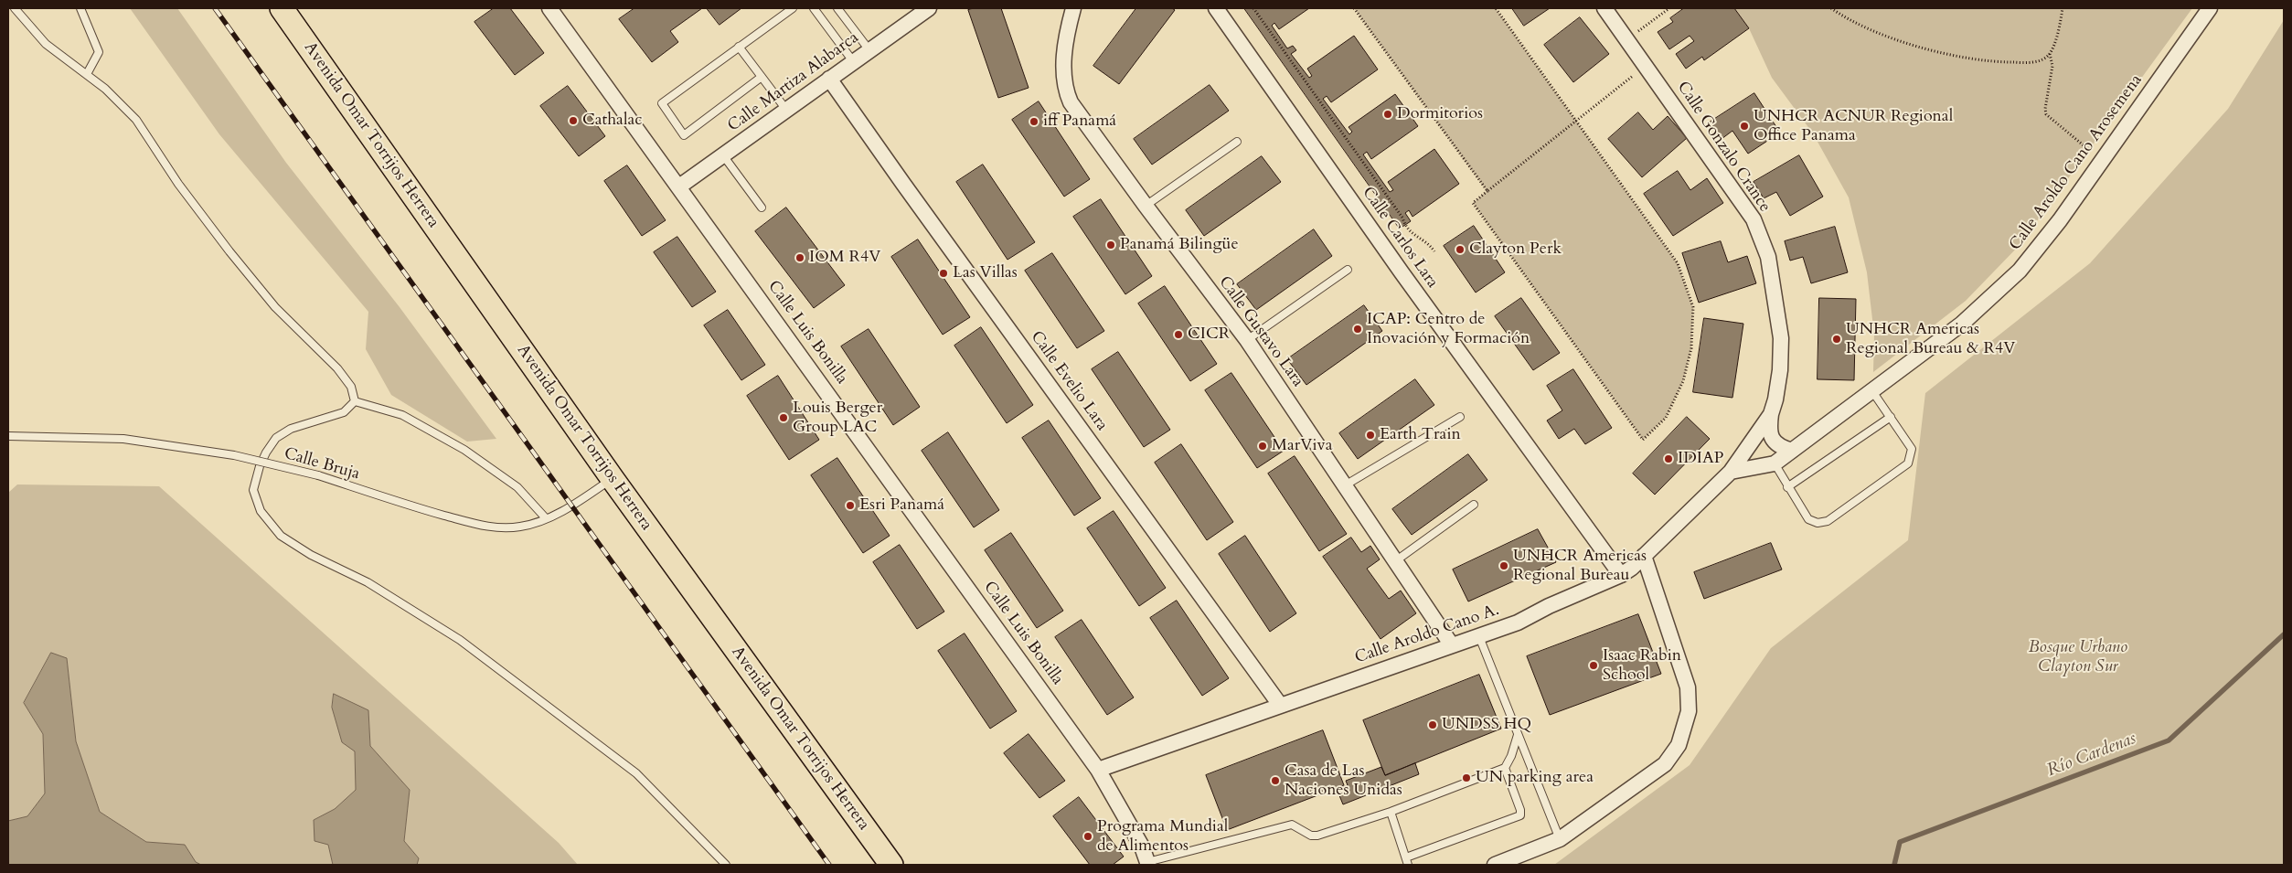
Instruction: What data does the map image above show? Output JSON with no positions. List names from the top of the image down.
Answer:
{
  "streets": {
    "main road": ["Avenida Omar Torrijos Herrera"],
    "street": [
      "Calle Martiza Alabarca",
      "Calle Gonzalo Crance",
      "Calle Aroldo Cano Arosemena",
      "Calle Carlos Lara",
      "Calle Gustavo Lara",
      "Calle Luis Bonilla",
      "Calle Evelio Lara",
      "Calle Aroldo Cano A."
    ],
    "lane": ["Calle Bruja"]
  },
  "crossings": [
    ["Calle Martiza Alabarca", "Calle Luis Bonilla"],
    ["Calle Martiza Alabarca", "Calle Evelio Lara"],
    ["Avenida Omar Torrijos Herrera", "Calle Bruja"],
    ["Calle Gonzalo Crance", "Calle Aroldo Cano Arosemena"],
    ["Calle Gonzalo Crance", "Calle Aroldo Cano A."],
    ["Calle Aroldo Cano Arosemena", "Calle Aroldo Cano A."],
    ["Calle Carlos Lara", "Calle Aroldo Cano A."],
    ["Calle Gustavo Lara", "Calle Aroldo Cano A."],
    ["Calle Luis Bonilla", "Calle Aroldo Cano A."],
    ["Calle Evelio Lara", "Calle Aroldo Cano A."]
  ],
  "water": ["Río Cardenas"],
  "parks": ["Bosque Urbano Clayton Sur"],
  "places": [
    "Dormitorios",
    "Cathalac",
    "iff Panamá",
    "UNHCR ACNUR Regional Office Panama",
    "Panamá Bilingüe",
    "Clayton Perk",
    "IOM R4V",
    "Las Villas",
    "ICAP: Centro de Inovación y Formación",
    "CICR",
    "UNHCR Americas Regional Bureau & R4V",
    "Louis Berger Group LAC",
    "Earth Train",
    "MarViva",
    "IDIAP",
    "Esri Panamá",
    "UNHCR Americas Regional Bureau",
    "Isaac Rabin School",
    "UNDSS HQ",
    "UN parking area",
    "Casa de Las Naciones Unidas",
    "Programa Mundial de Alimentos"
  ]
}
